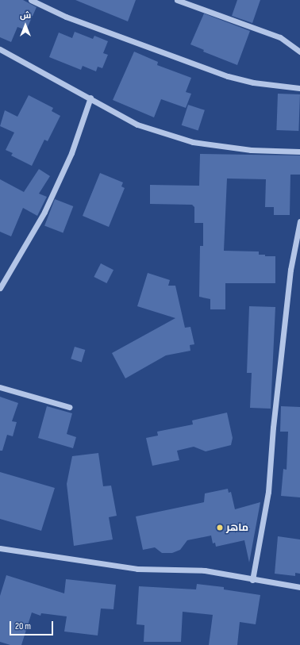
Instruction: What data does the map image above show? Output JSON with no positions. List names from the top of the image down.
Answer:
{
  "places": ["ماهر"],
  "scale_bar": "20 m",
  "north": "top"
}
